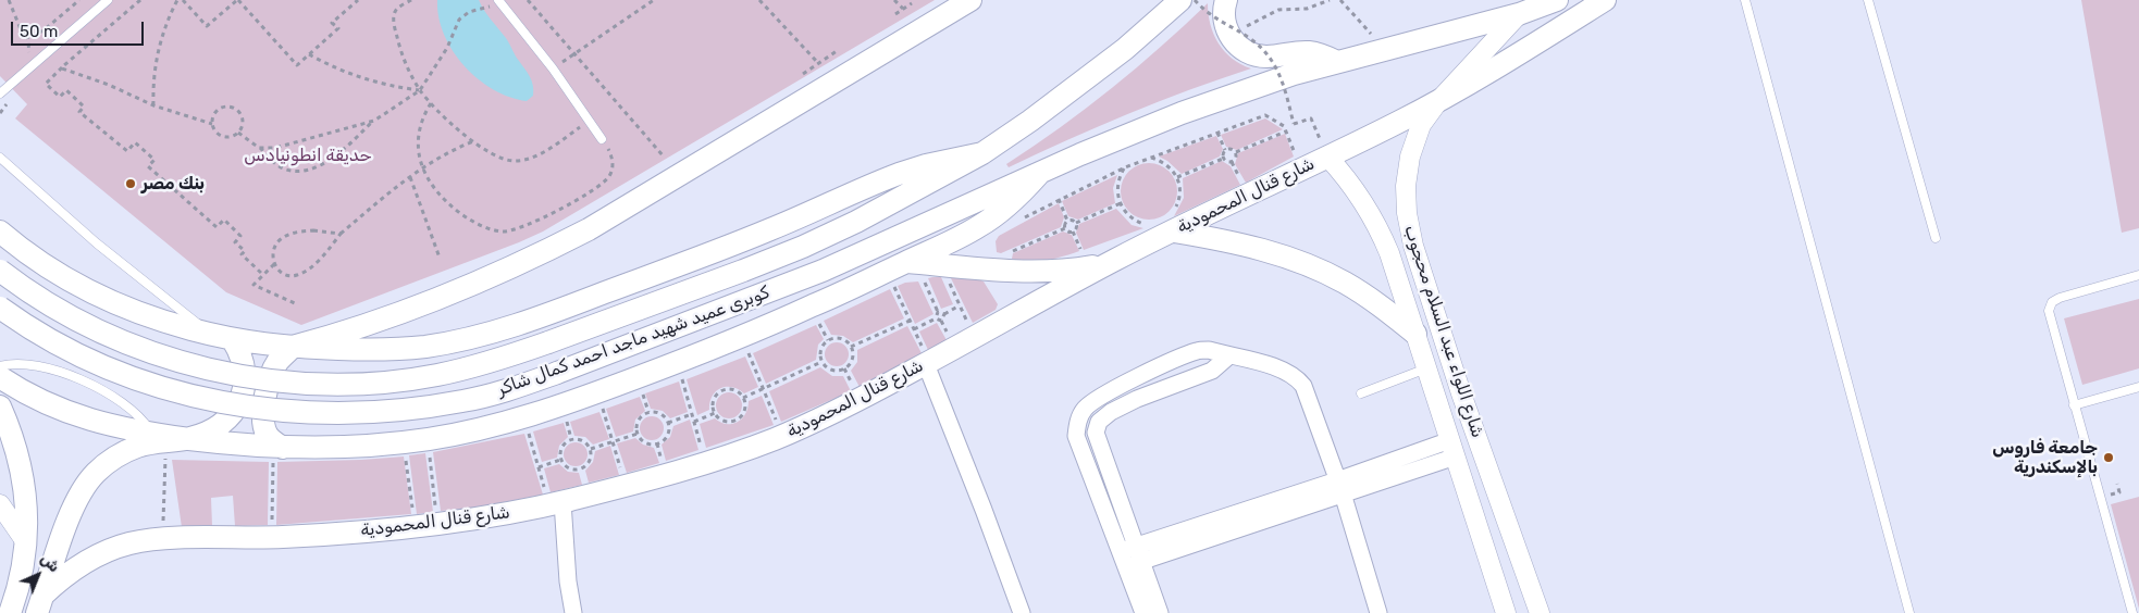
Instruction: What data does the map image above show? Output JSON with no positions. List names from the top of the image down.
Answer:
{
  "streets": {
    "main road": ["شارع قنال المحمودية", "كوبرى عميد شهيد ماجد احمد كمال شاكر"],
    "street": ["شارع اللواء عبد السلام محجوب"]
  },
  "crossings": [
    ["شارع قنال المحمودية", "شارع اللواء عبد السلام محجوب"]
  ],
  "parks": ["حديقة انطونيادس"],
  "places": ["بنك مصر", "جامعة فاروس بالإسكندرية"],
  "scale_bar": "50 m",
  "north": "top right"
}
